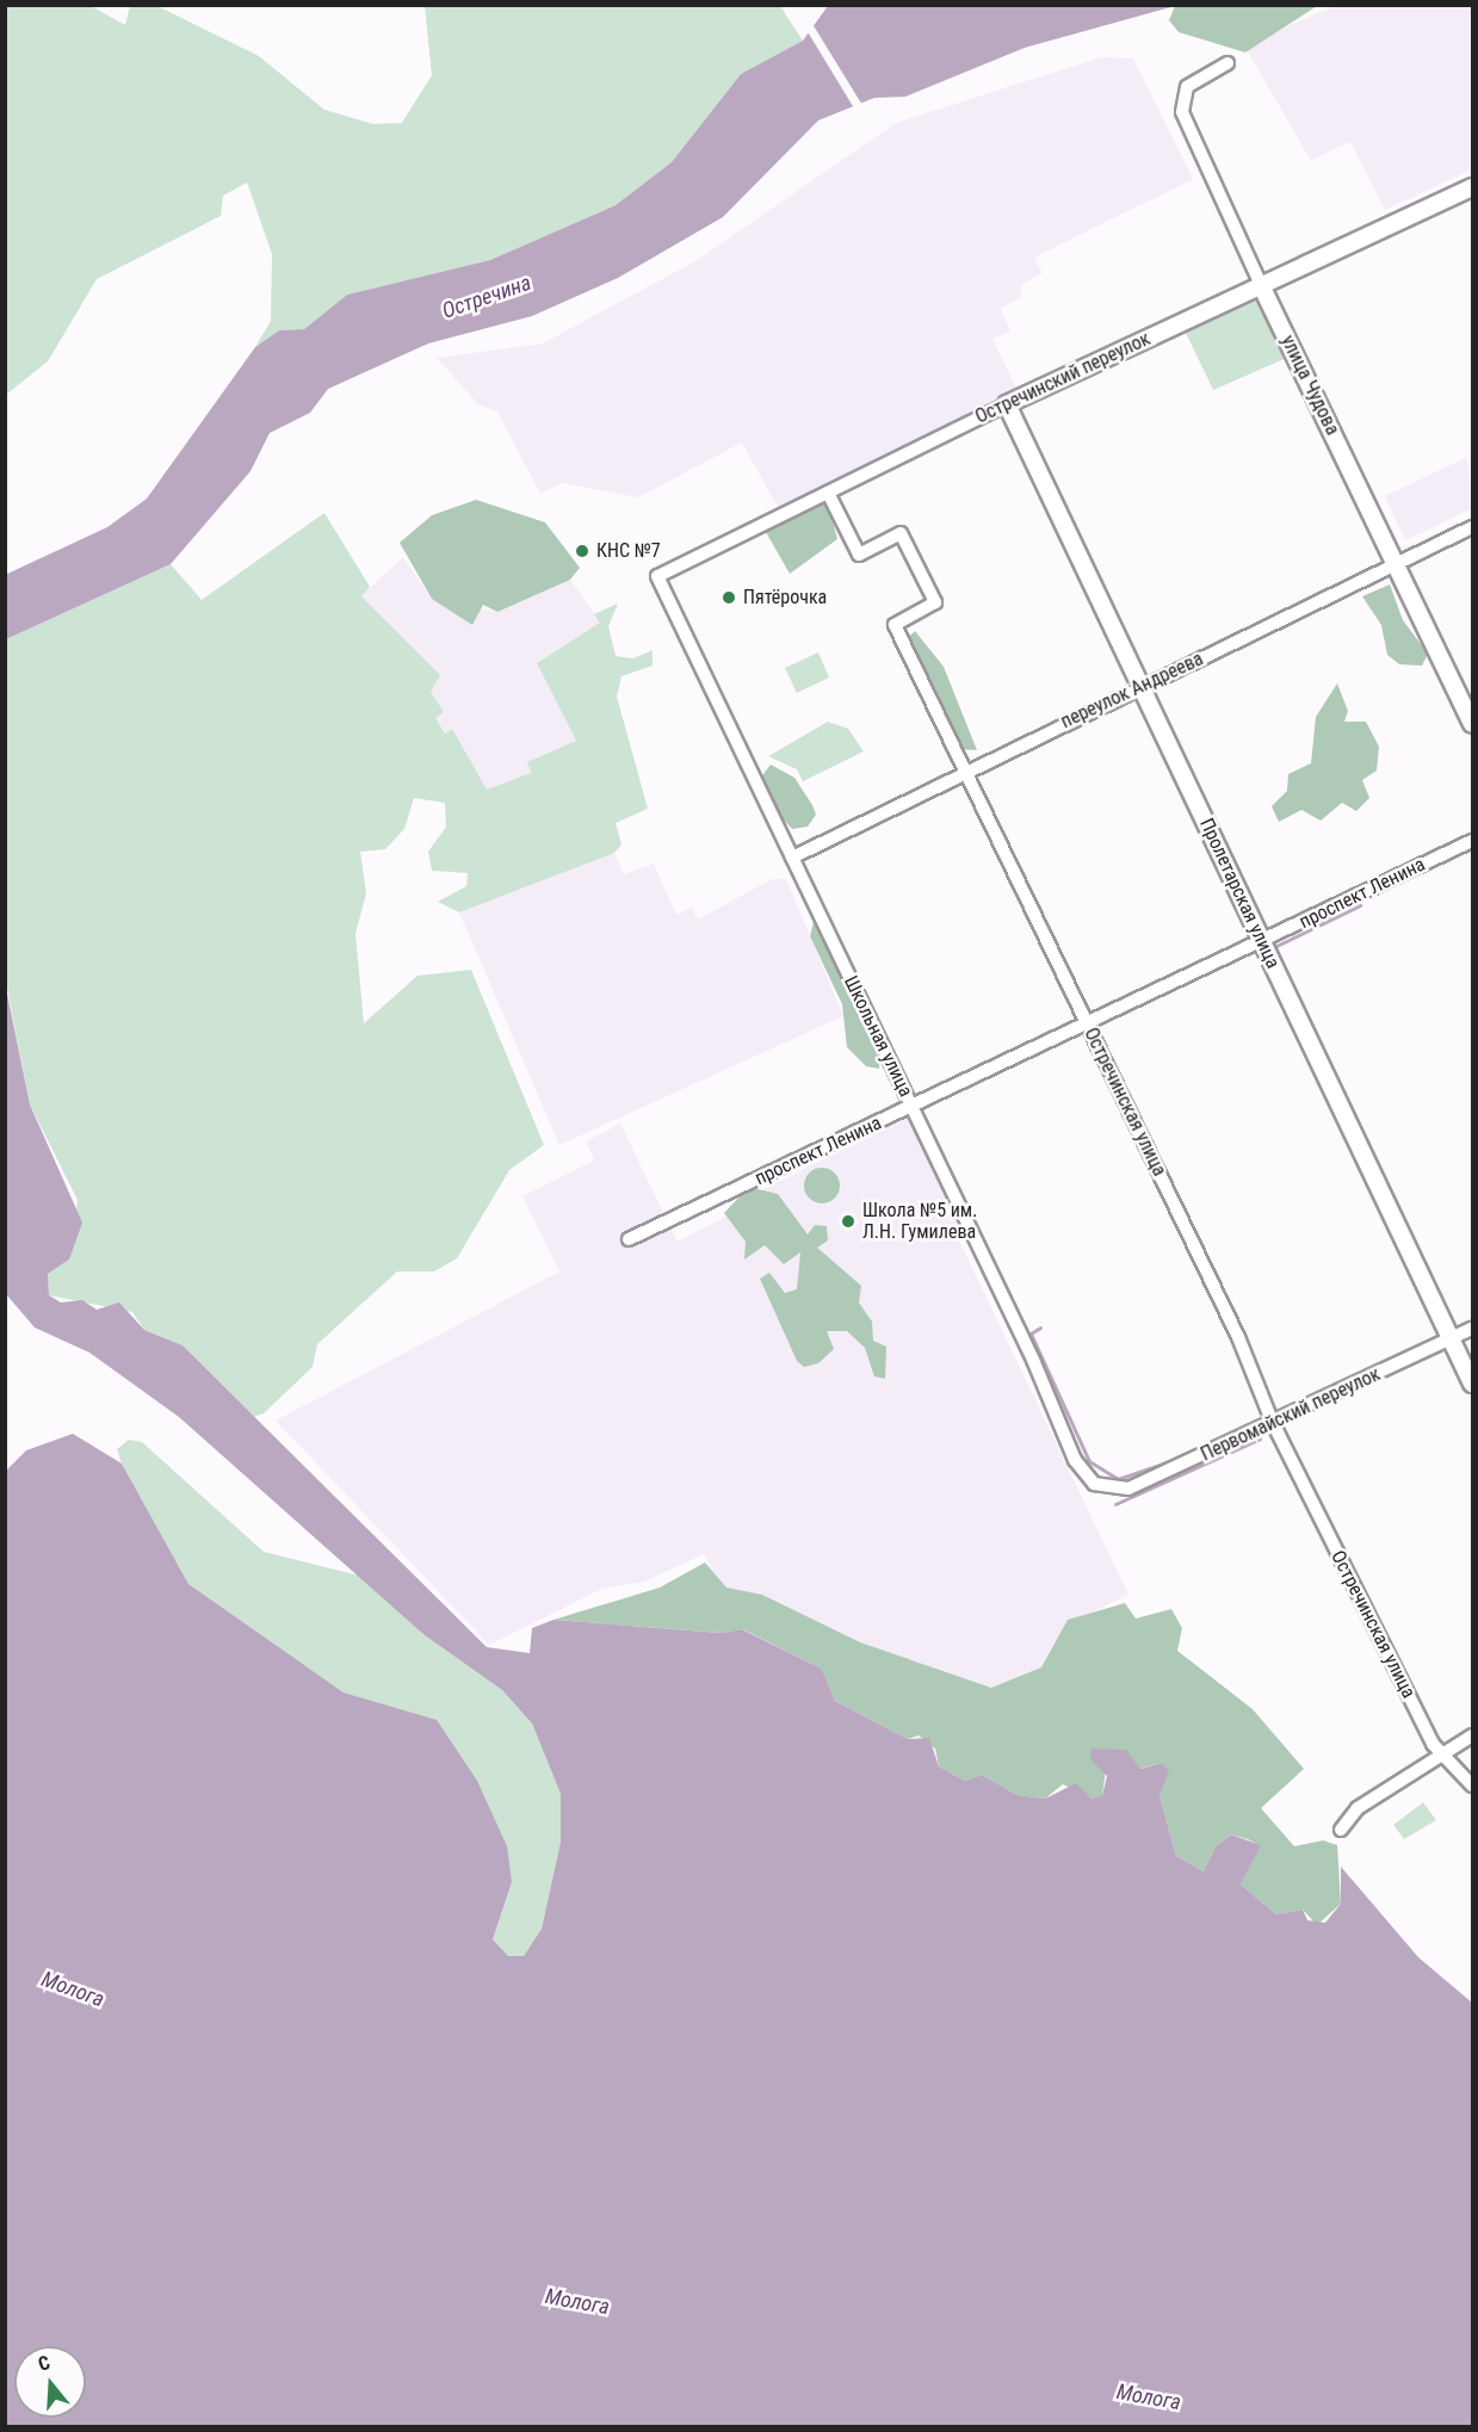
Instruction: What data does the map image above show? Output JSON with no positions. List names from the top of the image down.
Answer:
{
  "streets": {
    "street": [
      "Остречинский переулок",
      "улица Чудова",
      "переулок Андреева",
      "Пролетарская улица",
      "проспект Ленина",
      "Школьная улица",
      "Остречинская улица",
      "Первомайский переулок"
    ]
  },
  "crossings": [
    ["Остречинский переулок", "улица Чудова"],
    ["Остречинский переулок", "Пролетарская улица"],
    ["Остречинский переулок", "Школьная улица"],
    ["Остречинский переулок", "Остречинская улица"],
    ["улица Чудова", "переулок Андреева"],
    ["переулок Андреева", "Пролетарская улица"],
    ["переулок Андреева", "Школьная улица"],
    ["переулок Андреева", "Остречинская улица"],
    ["Пролетарская улица", "проспект Ленина"],
    ["Пролетарская улица", "Первомайский переулок"],
    ["проспект Ленина", "Школьная улица"],
    ["проспект Ленина", "Остречинская улица"],
    ["Школьная улица", "Первомайский переулок"],
    ["Остречинская улица", "Первомайский переулок"]
  ],
  "water": ["Остречина", "Молога"],
  "places": ["КНС №7", "Пятёрочка", "Школа №5 им. Л.Н. Гумилева"],
  "north": "top"
}
